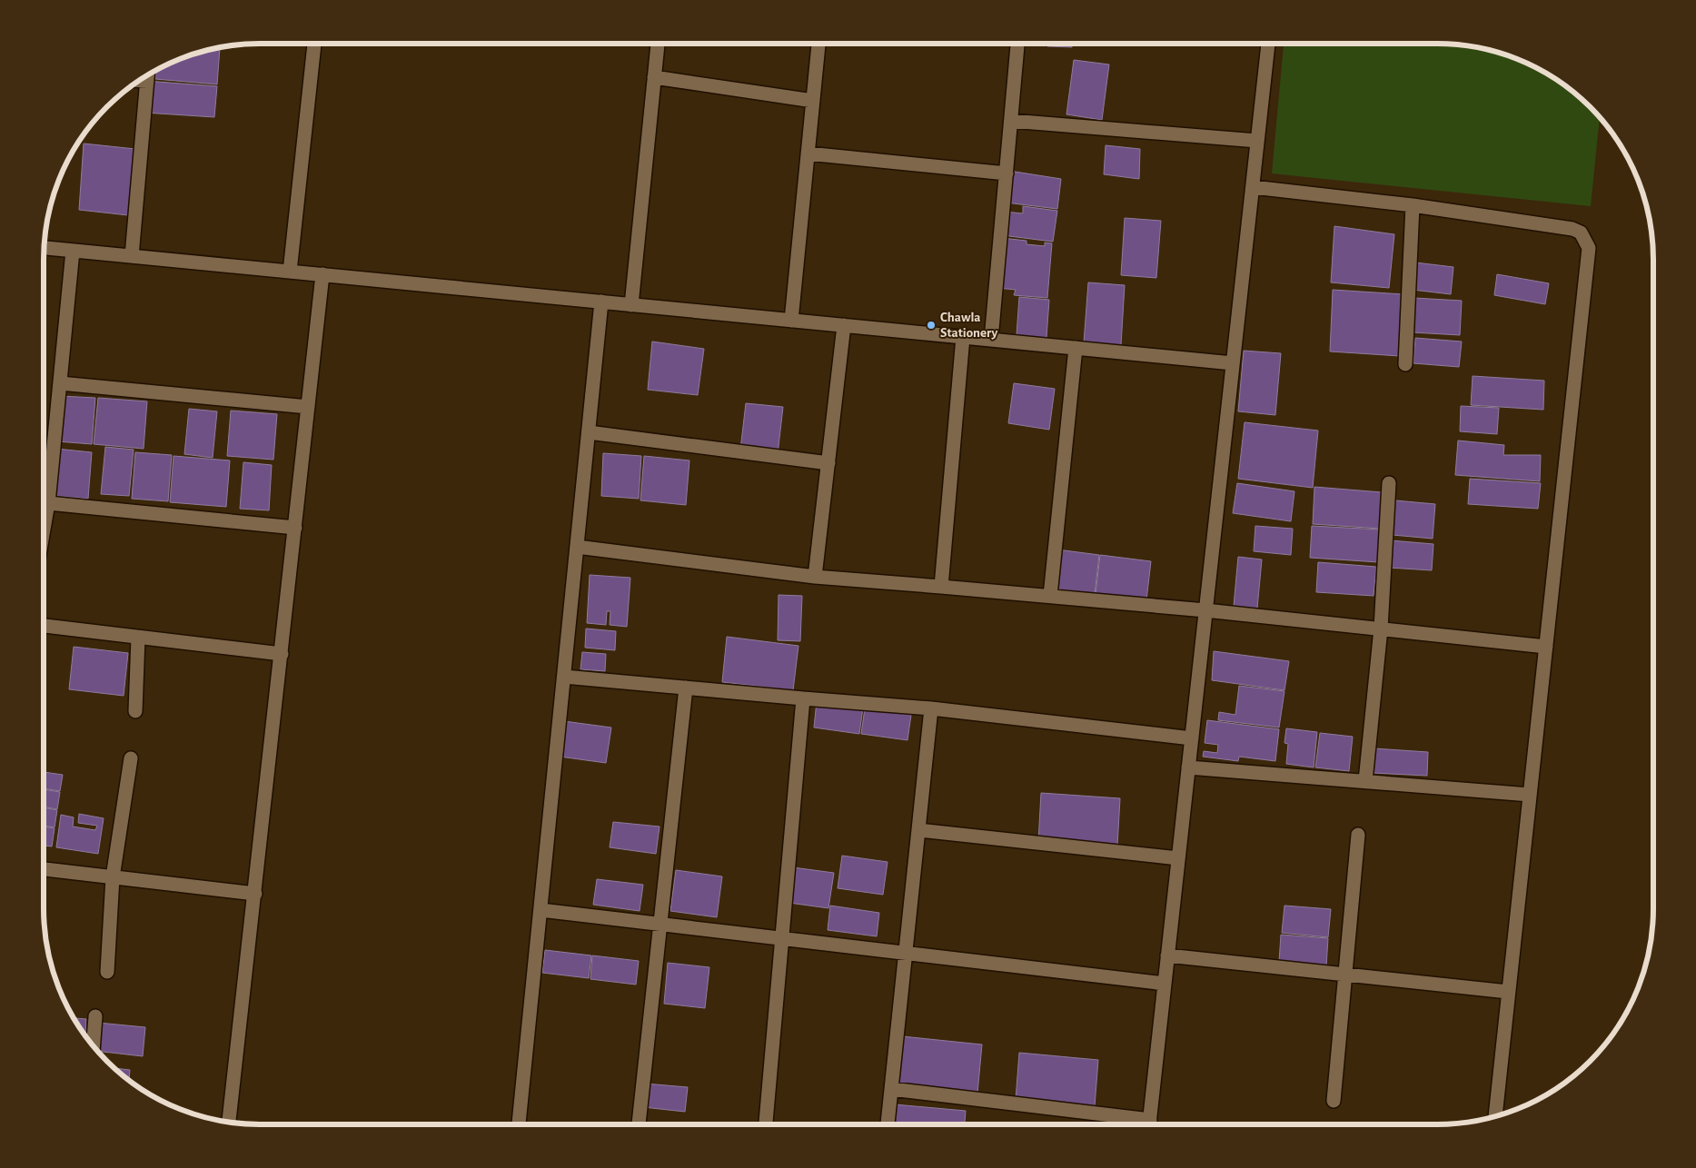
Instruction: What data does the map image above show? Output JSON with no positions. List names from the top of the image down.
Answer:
{
  "places": ["Chawla Stationery"]
}
